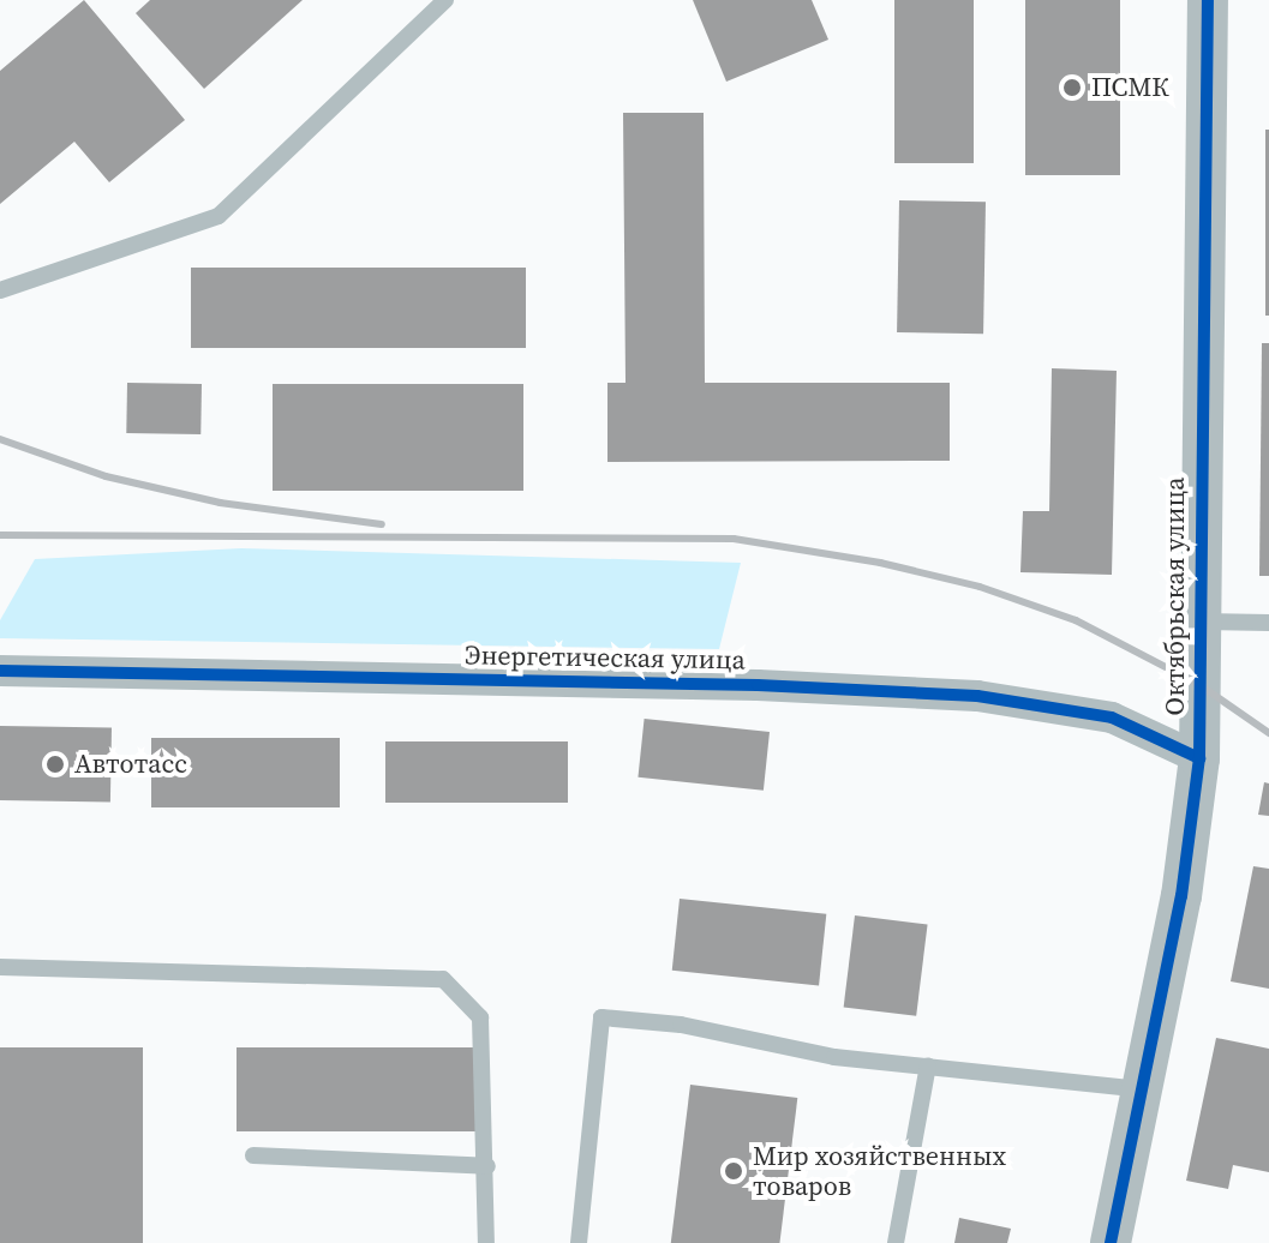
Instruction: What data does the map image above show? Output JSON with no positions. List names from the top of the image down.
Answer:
{
  "streets": {
    "street": ["Октябрьская улица", "Энергетическая улица"]
  },
  "crossings": [
    ["Октябрьская улица", "Энергетическая улица"]
  ],
  "places": ["ПСМК", "Автотасс", "Мир хозяйственных товаров"]
}
